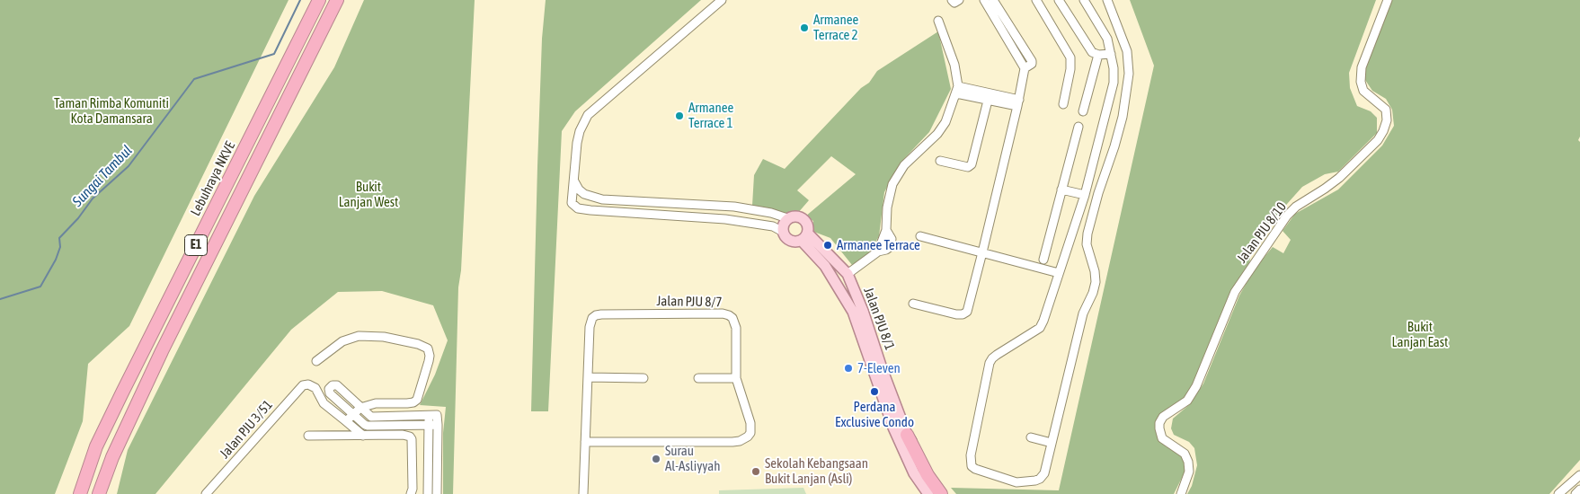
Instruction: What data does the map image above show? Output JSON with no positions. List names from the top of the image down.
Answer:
{
  "streets": {
    "highway": ["Lebuhraya NKVE", "E1"],
    "main road": ["Jalan PJU 8/1"],
    "street": ["Jalan PJU 8/10", "Jalan PJU 8/7", "Jalan PJU 3/51"]
  },
  "water": ["Sungai Tambul"],
  "parks": ["Taman Rimba Komuniti Kota Damansara", "Bukit Lanjan West", "Bukit Lanjan East"],
  "places": [
    "Armanee Terrace 2",
    "Armanee Terrace 1",
    "Armanee Terrace",
    "7-Eleven",
    "Perdana Exclusive Condo",
    "Surau Al-Asliyyah",
    "Sekolah Kebangsaan Bukit Lanjan (Asli)"
  ]
}
